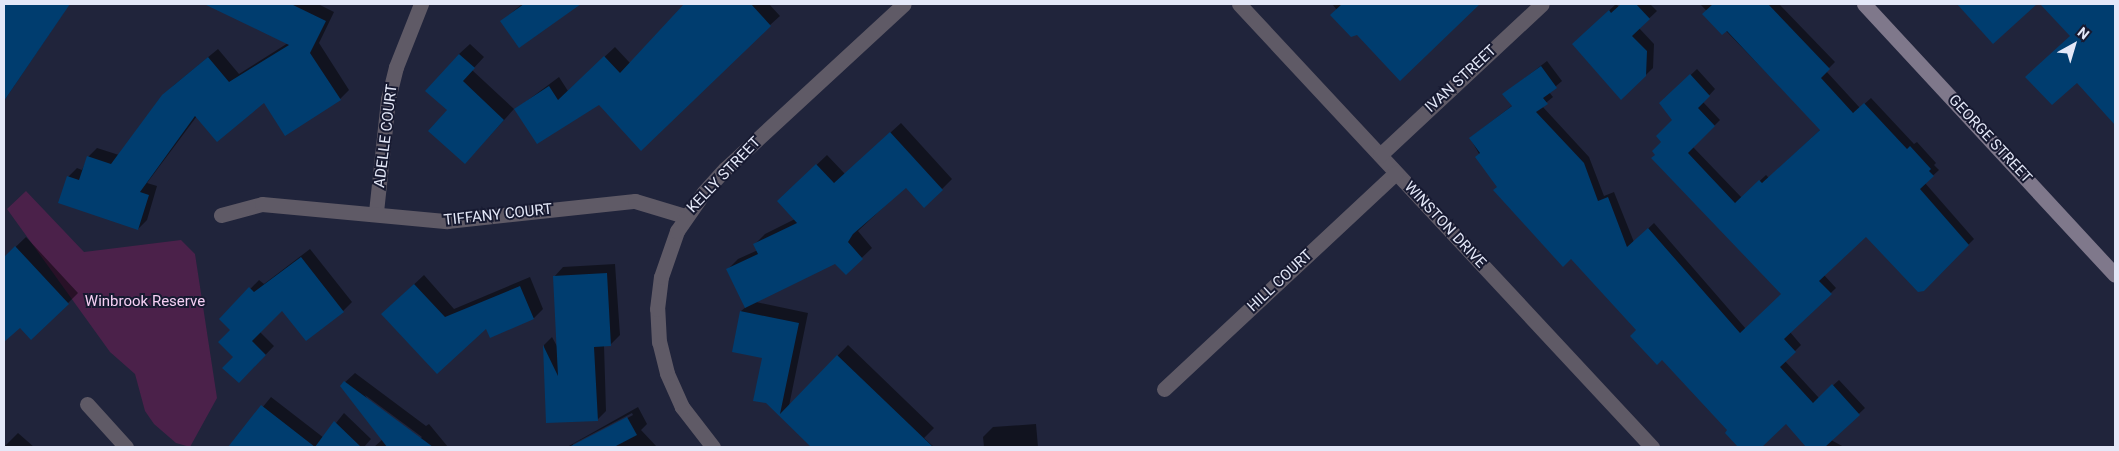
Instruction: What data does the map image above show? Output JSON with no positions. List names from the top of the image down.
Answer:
{
  "streets": {
    "main road": ["GEORGE STREET"],
    "street": [
      "IVAN STREET",
      "ADELLE COURT",
      "KELLY STREET",
      "TIFFANY COURT",
      "WINSTON DRIVE",
      "HILL COURT"
    ]
  },
  "crossings": [
    ["IVAN STREET", "WINSTON DRIVE"],
    ["ADELLE COURT", "TIFFANY COURT"],
    ["KELLY STREET", "TIFFANY COURT"],
    ["WINSTON DRIVE", "HILL COURT"]
  ],
  "parks": ["Winbrook Reserve"],
  "north": "top right"
}
